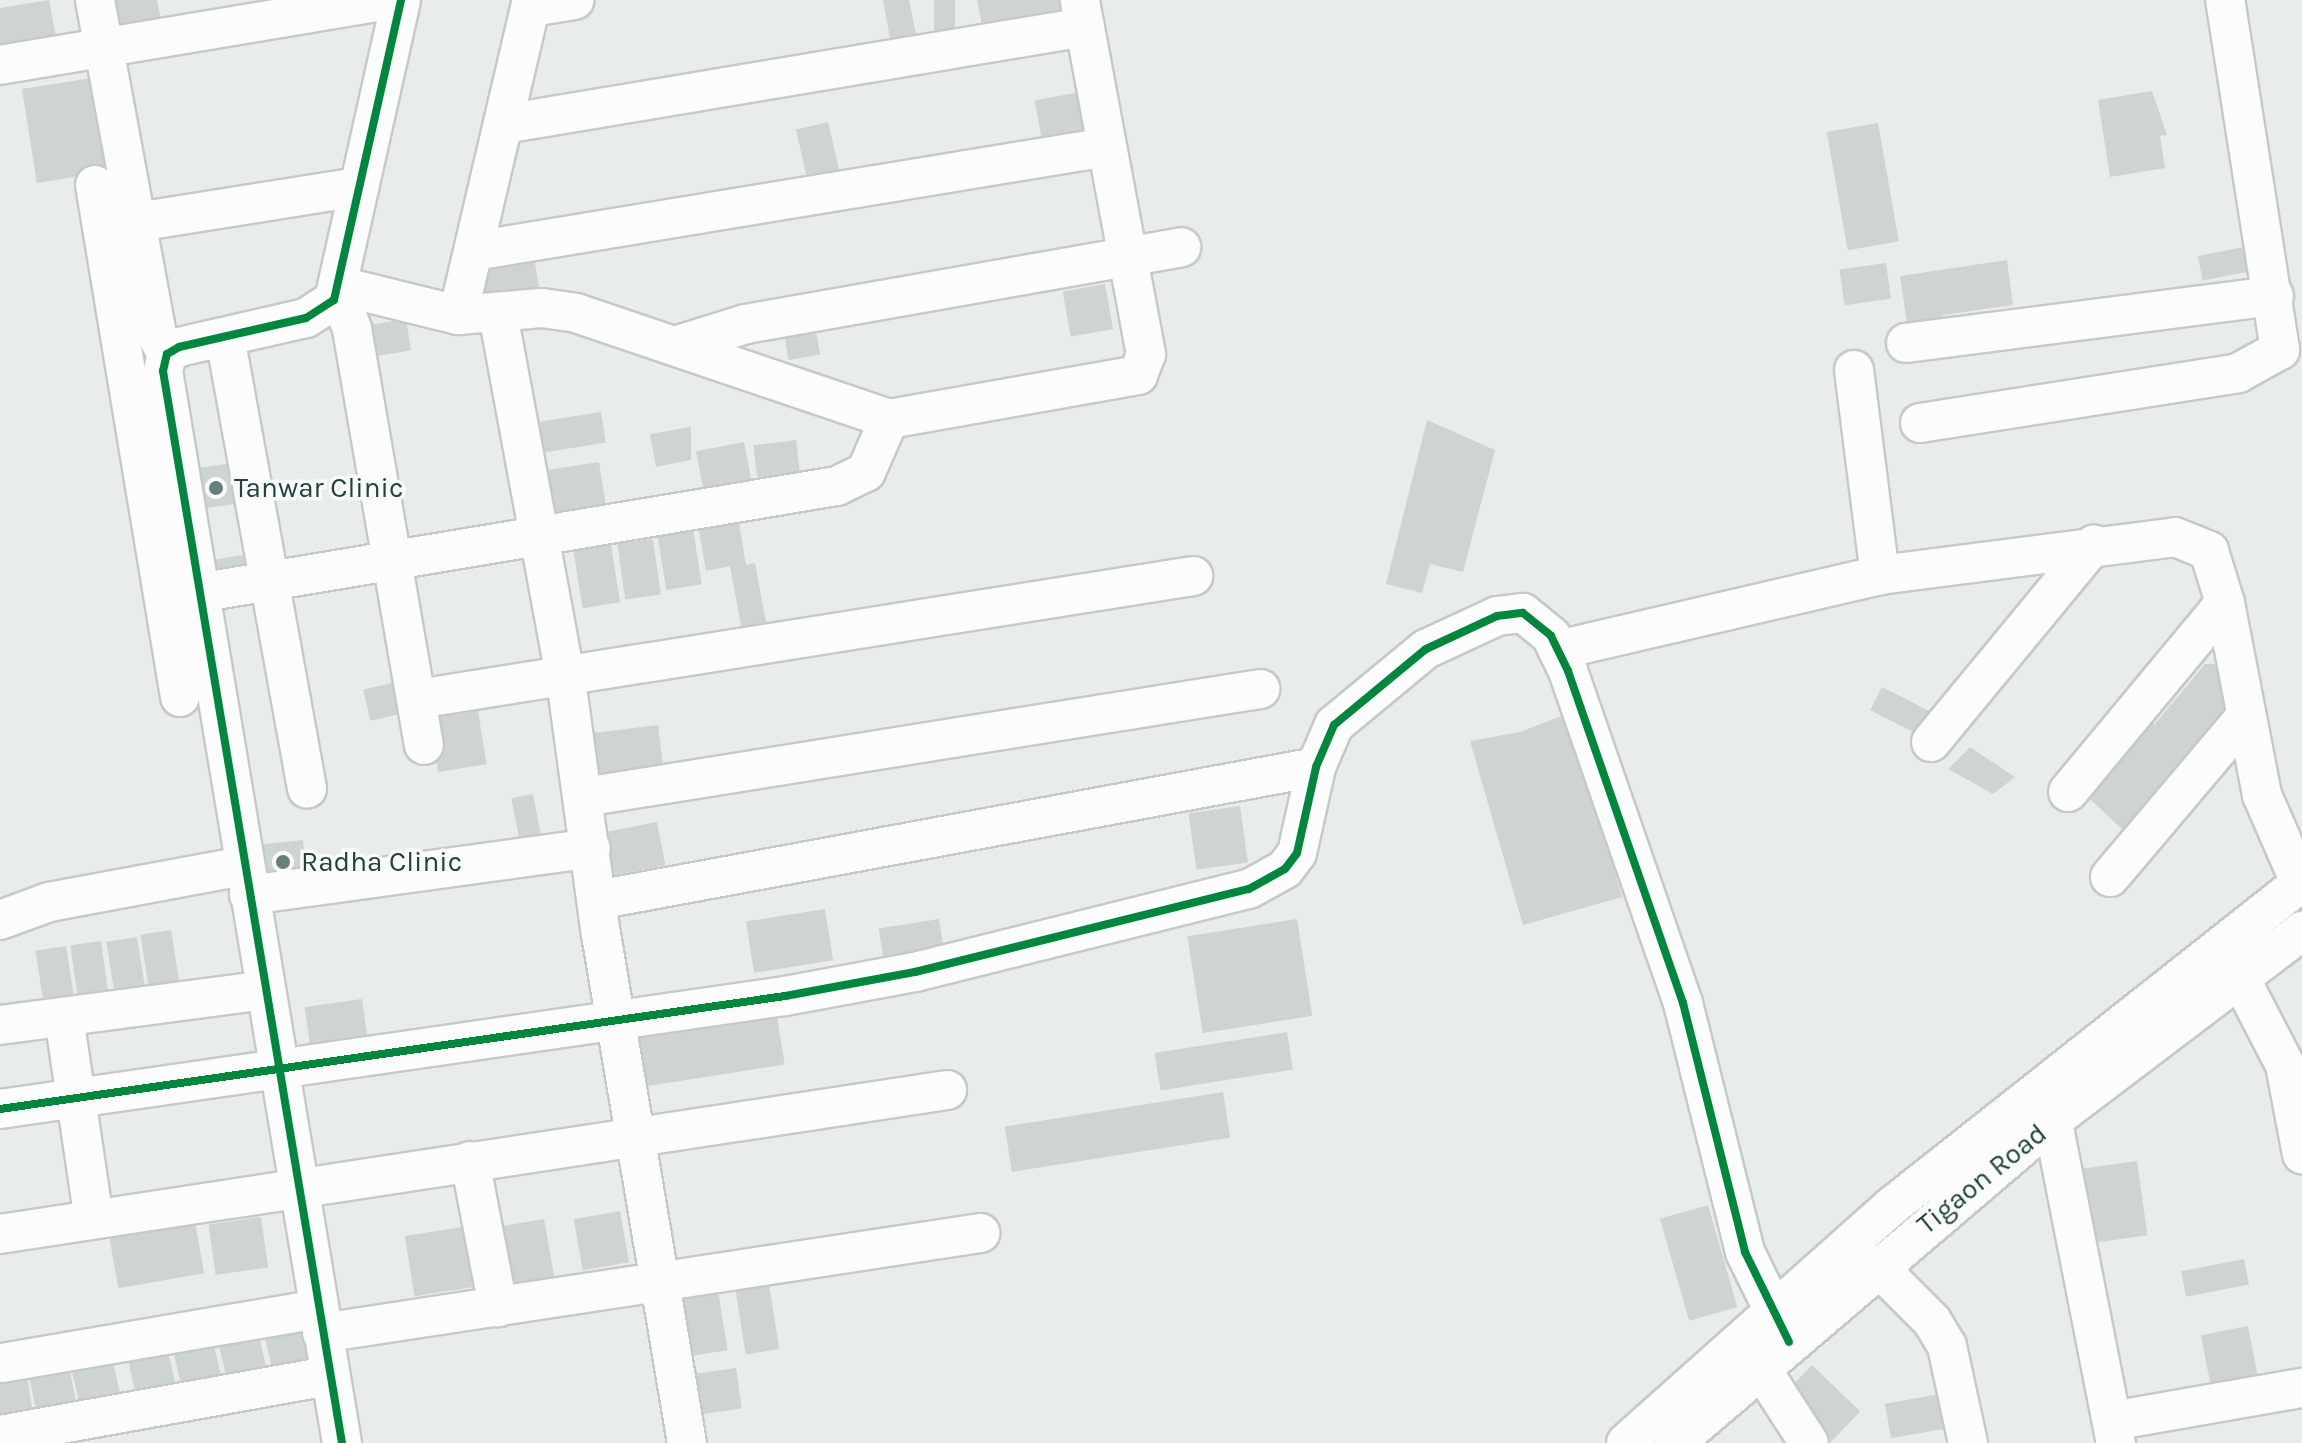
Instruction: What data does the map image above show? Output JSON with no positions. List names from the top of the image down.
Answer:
{
  "streets": {
    "street": ["Tigaon Road"]
  },
  "places": ["Tanwar Clinic", "Radha Clinic"]
}
